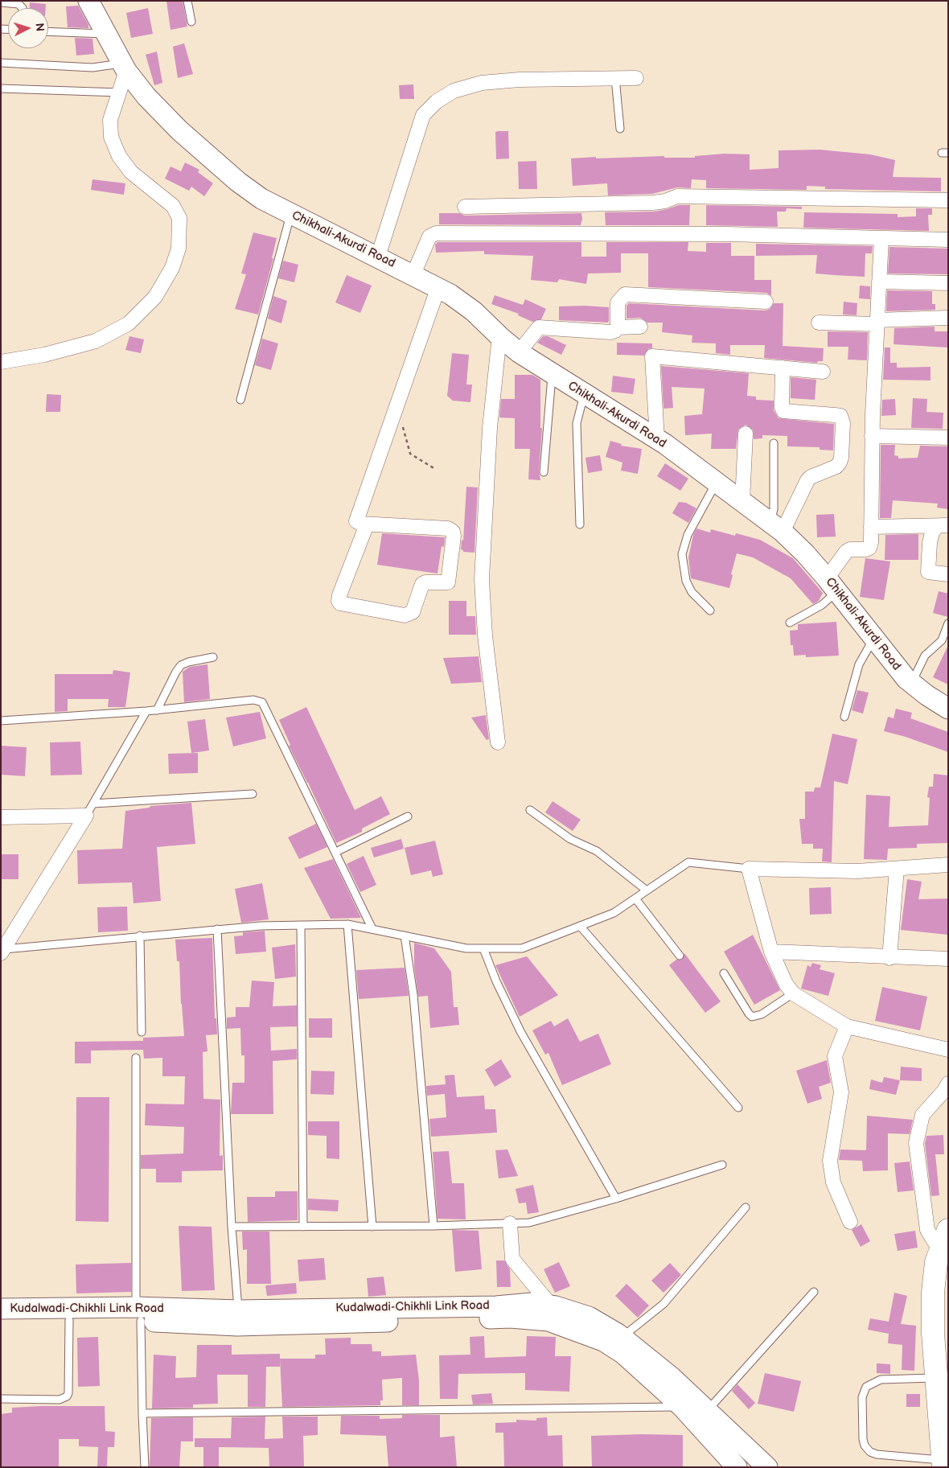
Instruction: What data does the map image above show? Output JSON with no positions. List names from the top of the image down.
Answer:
{
  "streets": {
    "main road": ["Chikhali-Akurdi Road", "Kudalwadi-Chikhli Link Road"]
  },
  "north": "right"
}
